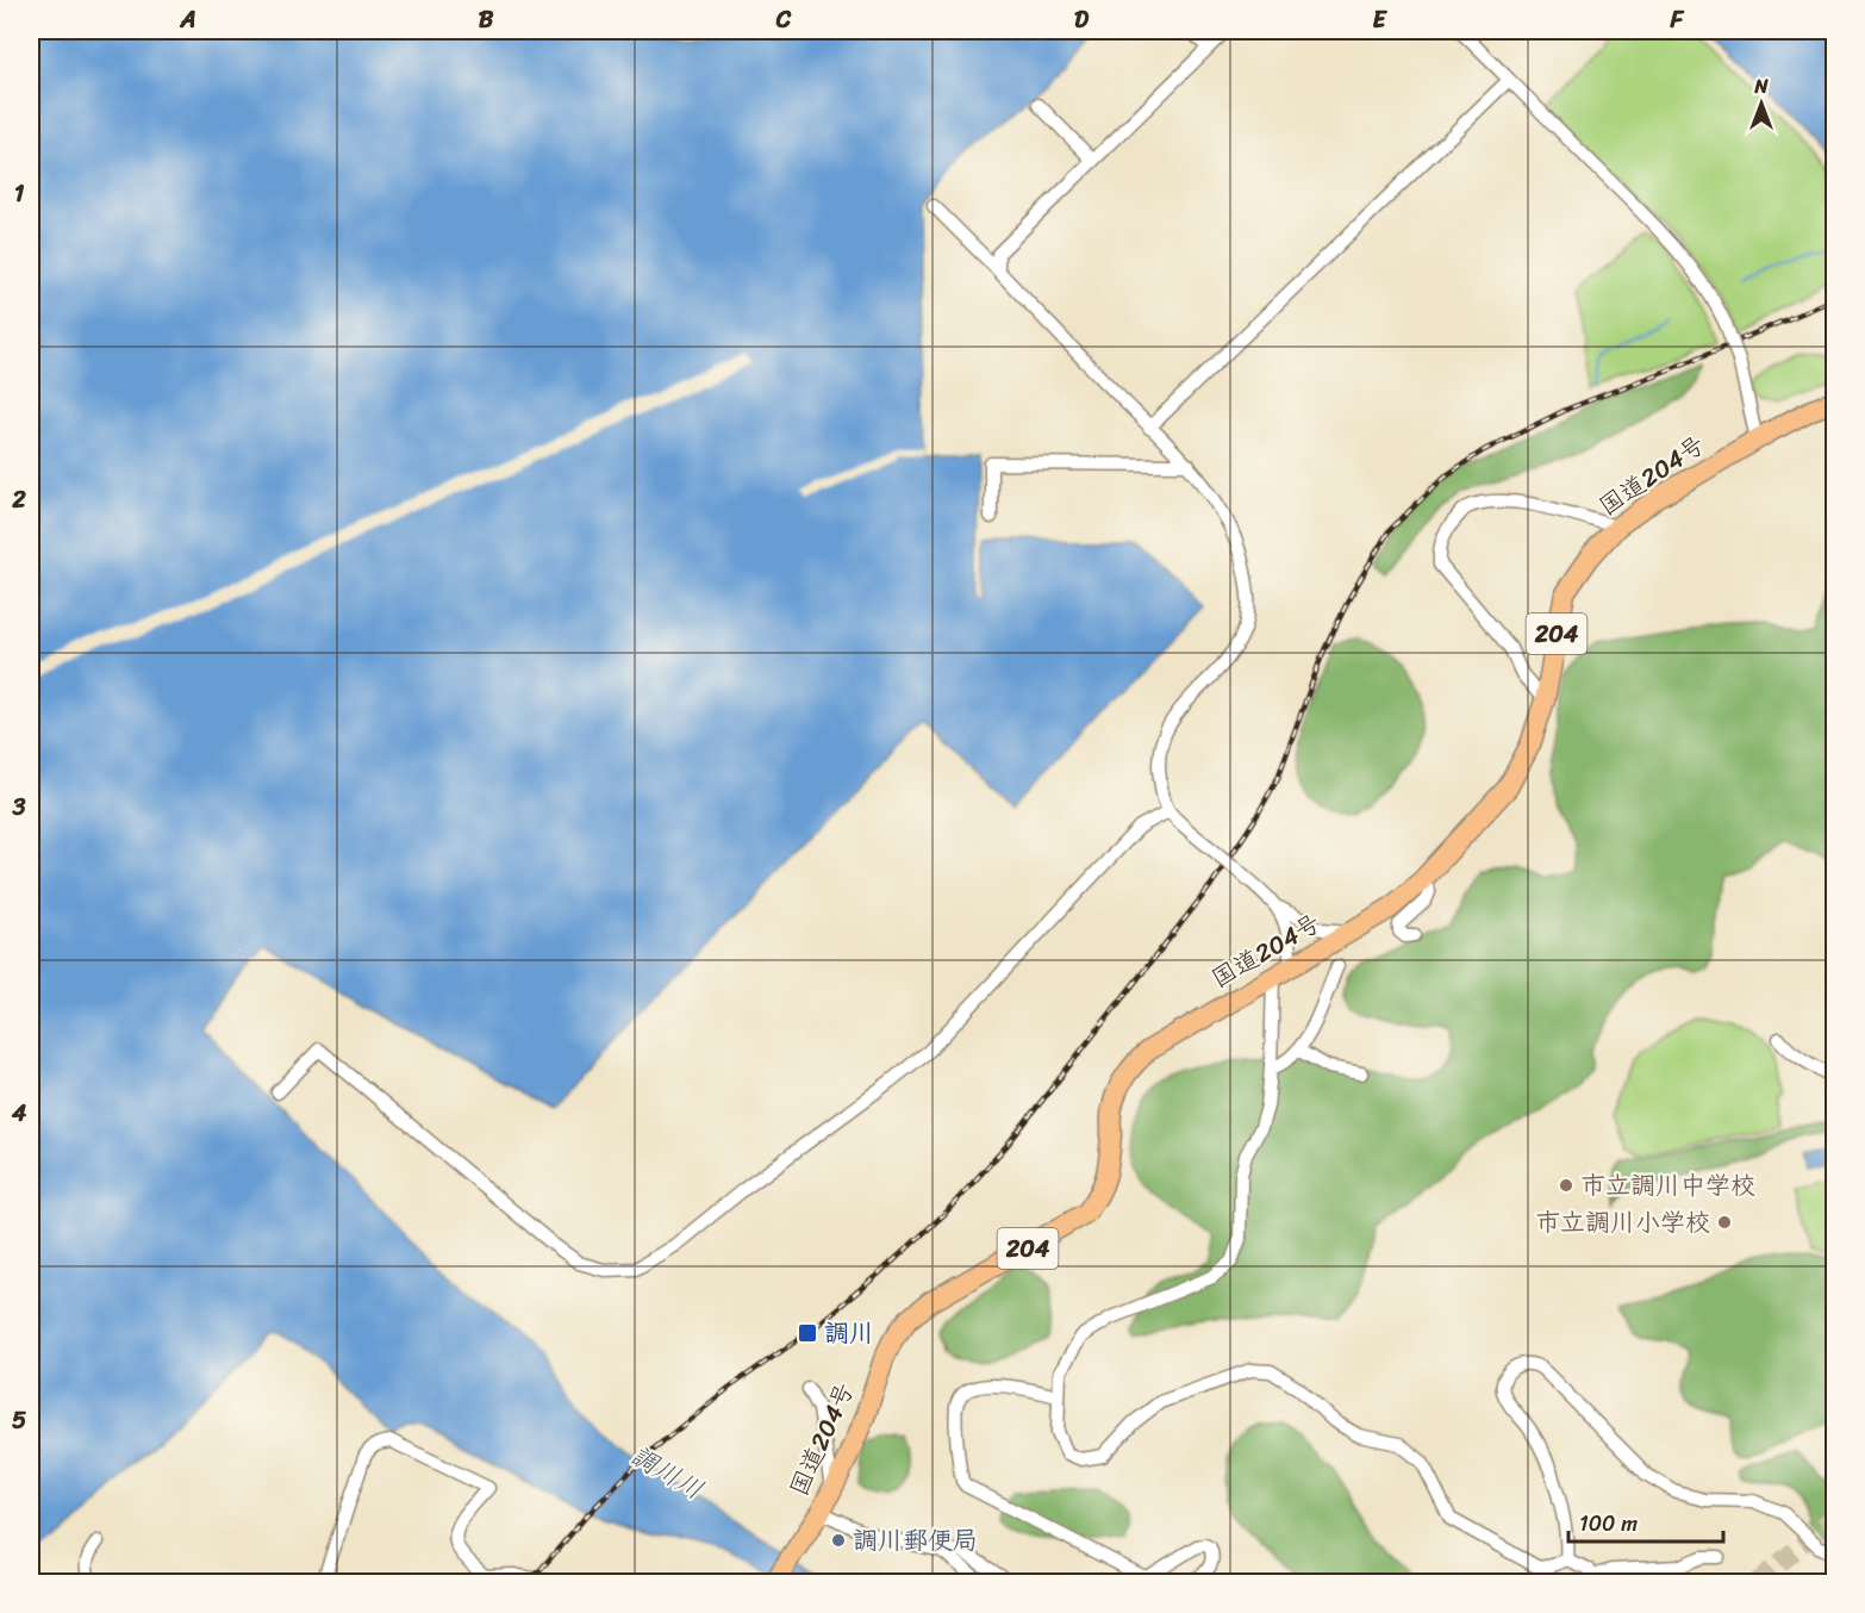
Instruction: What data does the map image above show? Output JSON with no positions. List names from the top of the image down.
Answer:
{
  "streets": {
    "highway": ["国道204号", "204"]
  },
  "water": ["調川川"],
  "places": {
    "other": ["市立調川中学校", "市立調川小学校", "調川郵便局"],
    "transit": ["調川"]
  },
  "scale_bar": "100 m",
  "north": "top",
  "grid": {
    "columns": [
      "A",
      "B",
      "C",
      "D",
      "E",
      "F"
    ],
    "rows": [
      "1",
      "2",
      "3",
      "4",
      "5"
    ]
  }
}
